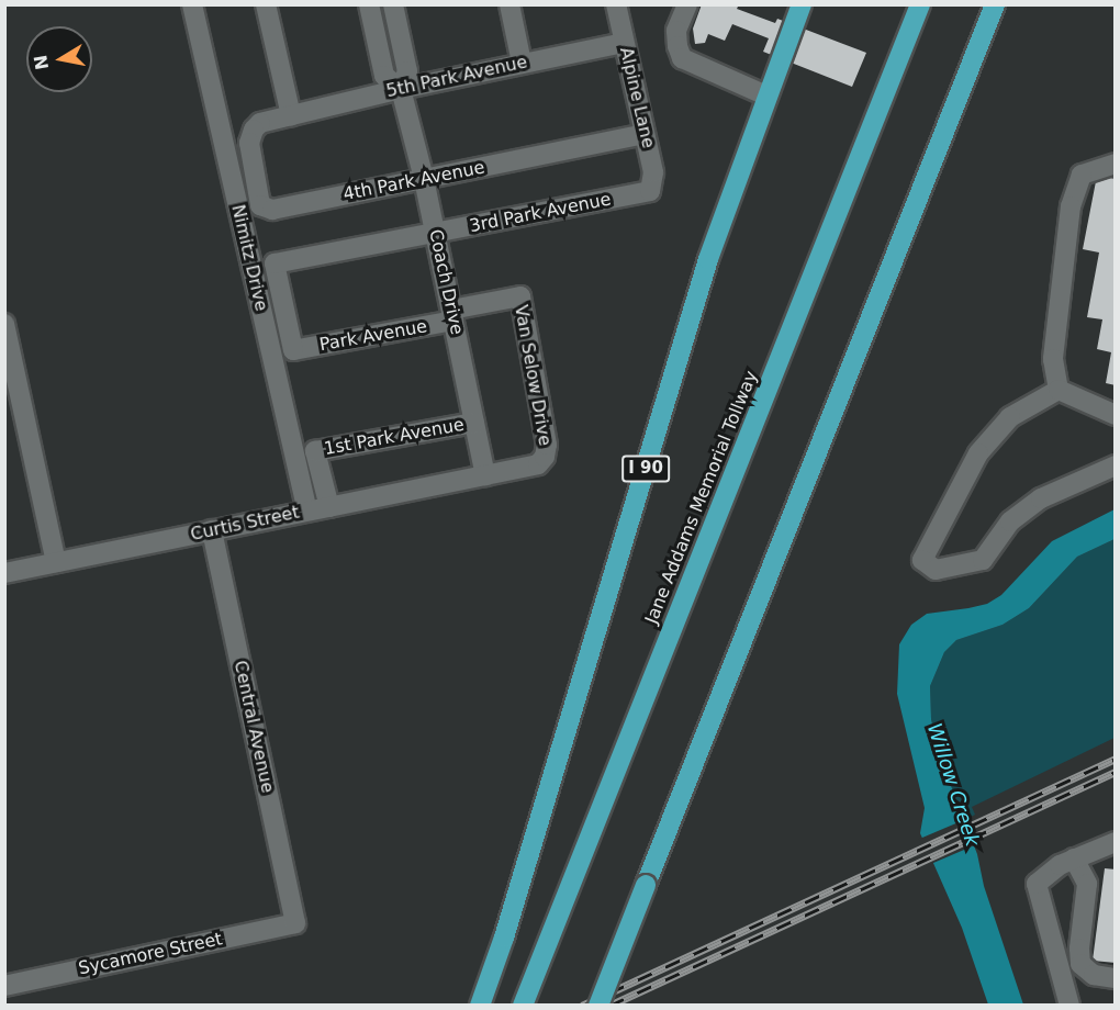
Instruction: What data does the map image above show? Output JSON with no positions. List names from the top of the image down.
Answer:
{
  "streets": {
    "highway": ["I 90", "Jane Addams Memorial Tollway"],
    "street": [
      "5th Park Avenue",
      "Alpine Lane",
      "4th Park Avenue",
      "3rd Park Avenue",
      "Nimitz Drive",
      "Coach Drive",
      "Park Avenue",
      "Van Selow Drive",
      "1st Park Avenue",
      "Curtis Street",
      "Central Avenue",
      "Sycamore Street"
    ]
  },
  "crossings": [
    ["5th Park Avenue", "Alpine Lane"],
    ["5th Park Avenue", "4th Park Avenue"],
    ["5th Park Avenue", "Coach Drive"],
    ["Alpine Lane", "4th Park Avenue"],
    ["Alpine Lane", "3rd Park Avenue"],
    ["4th Park Avenue", "Coach Drive"],
    ["3rd Park Avenue", "Coach Drive"],
    ["3rd Park Avenue", "Park Avenue"],
    ["Nimitz Drive", "Curtis Street"],
    ["Coach Drive", "Park Avenue"],
    ["Coach Drive", "Van Selow Drive"],
    ["Coach Drive", "1st Park Avenue"],
    ["Coach Drive", "Curtis Street"],
    ["Park Avenue", "Van Selow Drive"],
    ["Van Selow Drive", "Curtis Street"],
    ["1st Park Avenue", "Curtis Street"],
    ["Curtis Street", "Central Avenue"],
    ["Central Avenue", "Sycamore Street"]
  ],
  "water": ["Willow Creek"],
  "north": "left"
}
